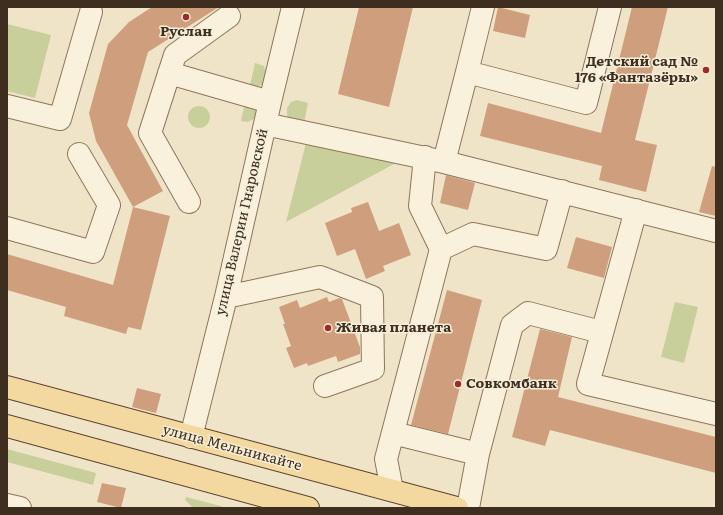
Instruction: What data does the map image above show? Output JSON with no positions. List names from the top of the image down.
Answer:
{
  "streets": {
    "main road": ["улица Мельникайте"],
    "street": ["улица Валерии Гнаровской"]
  },
  "crossings": [
    ["улица Валерии Гнаровской", "улица Мельникайте"]
  ],
  "places": [
    "Руслан",
    "Детский сад № 176 «Фантазёры»",
    "Живая планета",
    "Совкомбанк"
  ]
}
